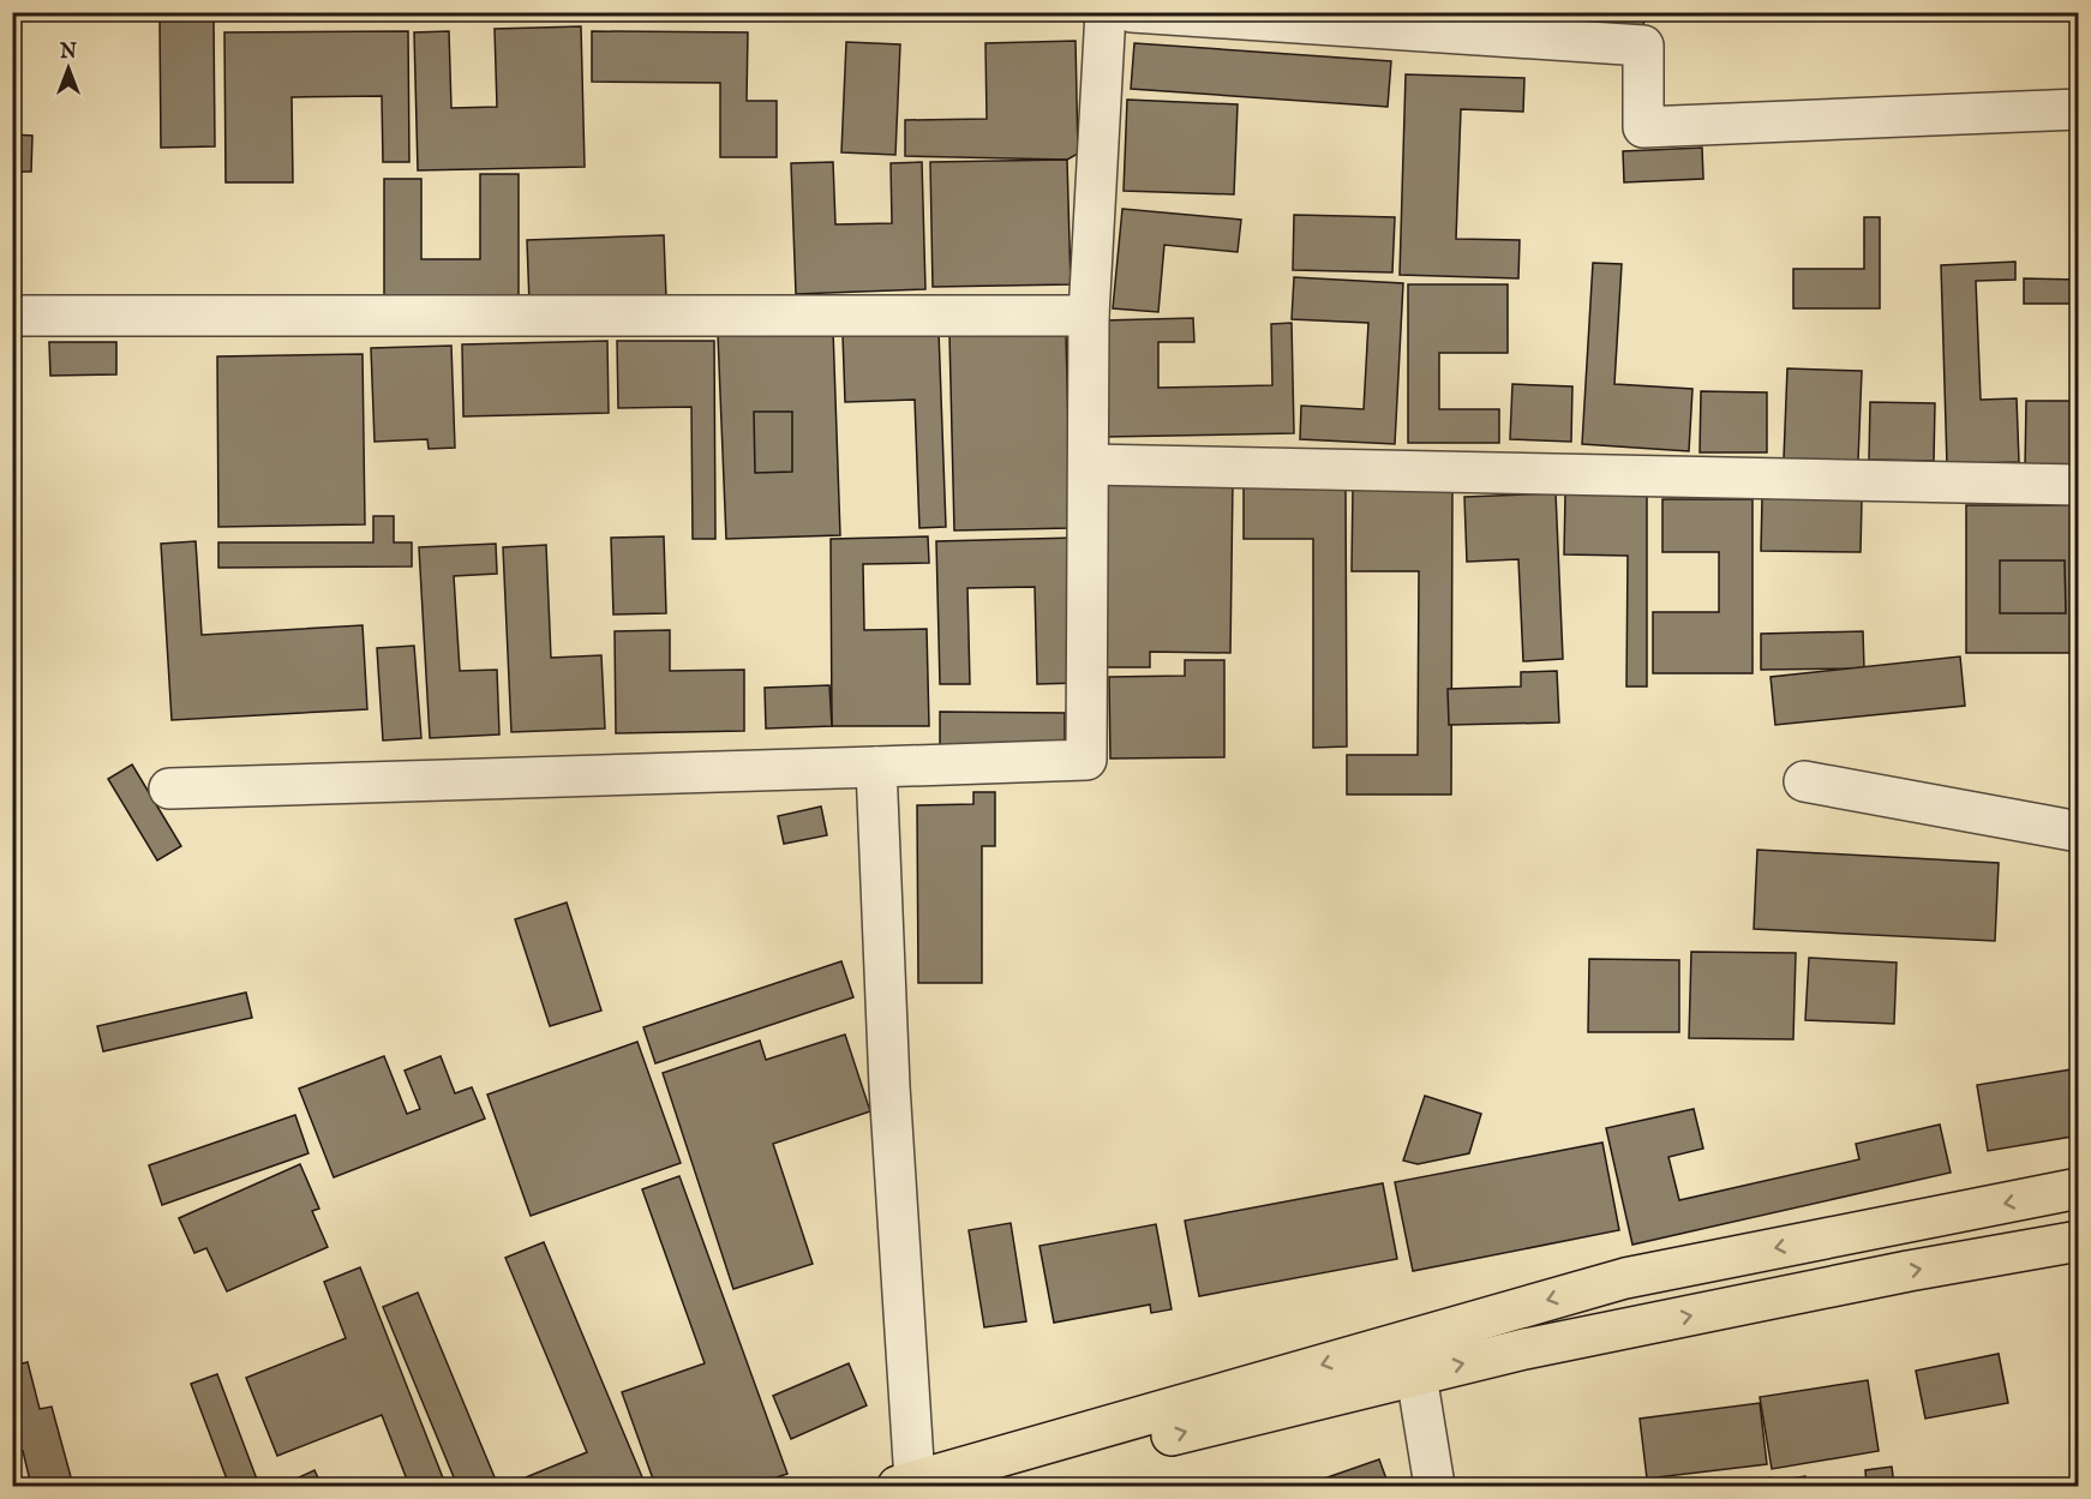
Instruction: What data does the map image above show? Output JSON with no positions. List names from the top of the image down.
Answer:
{
  "north": "top"
}
